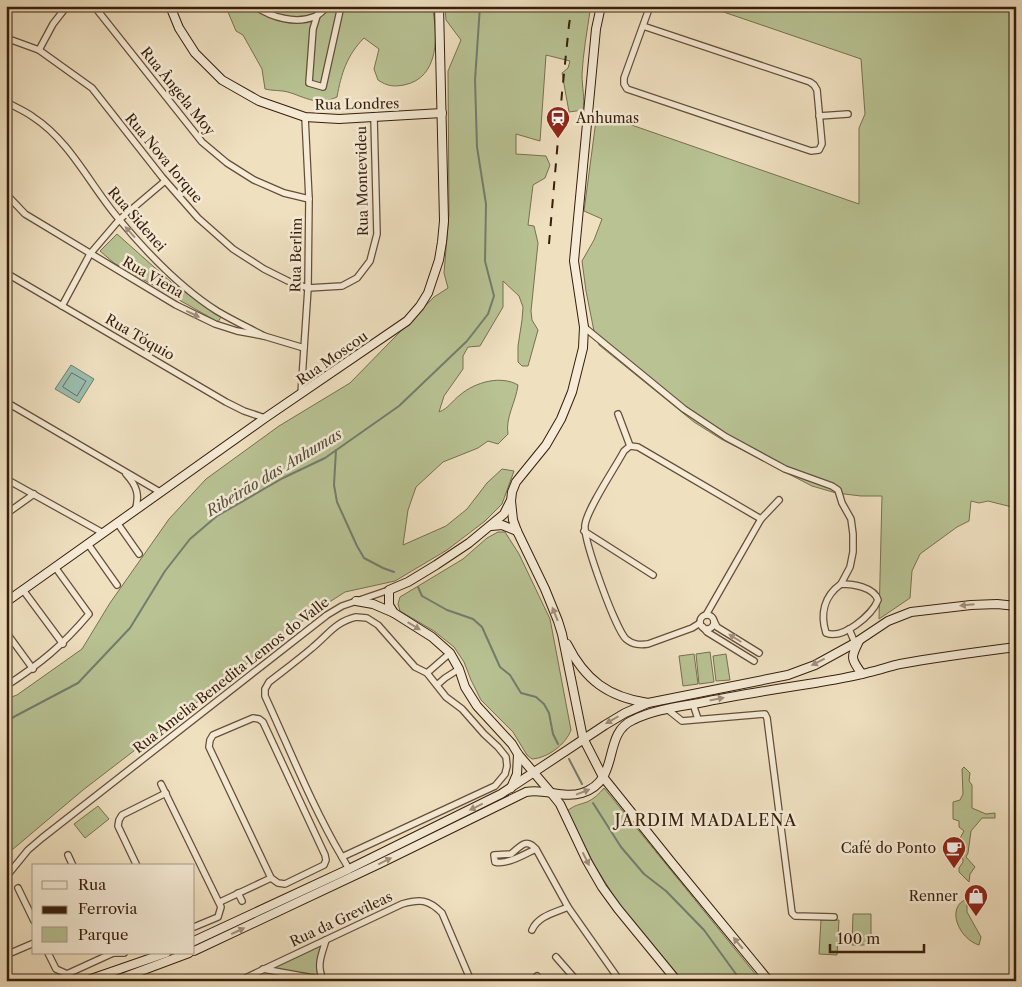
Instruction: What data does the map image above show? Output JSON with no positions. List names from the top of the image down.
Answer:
{
  "streets": {
    "street": [
      "Rua Ângela Moy",
      "Rua Londres",
      "Rua Nova Iorque",
      "Rua Montevideu",
      "Rua Sidenei",
      "Rua Berlim",
      "Rua Viena",
      "Rua Tóquio",
      "Rua Moscou",
      "Rua Amelia Benedita Lemos do Valle",
      "Rua da Grevileas"
    ]
  },
  "crossings": [
    ["Rua Ângela Moy", "Rua Berlim"],
    ["Rua Londres", "Rua Montevideu"],
    ["Rua Londres", "Rua Berlim"],
    ["Rua Londres", "Rua Moscou"],
    ["Rua Nova Iorque", "Rua Montevideu"],
    ["Rua Nova Iorque", "Rua Berlim"],
    ["Rua Montevideu", "Rua Berlim"],
    ["Rua Sidenei", "Rua Viena"],
    ["Rua Berlim", "Rua Viena"],
    ["Rua Berlim", "Rua Moscou"],
    ["Rua Tóquio", "Rua Moscou"]
  ],
  "one_way": ["Rua Sidenei", "Rua Viena"],
  "districts": ["JARDIM MADALENA"],
  "water": ["Ribeirão das Anhumas"],
  "places": {
    "station": ["Anhumas"],
    "cafe": ["Café do Ponto"],
    "shop": ["Renner"]
  },
  "legend": ["Rua", "Ferrovia", "Parque"],
  "scale_bar": "100 m"
}
